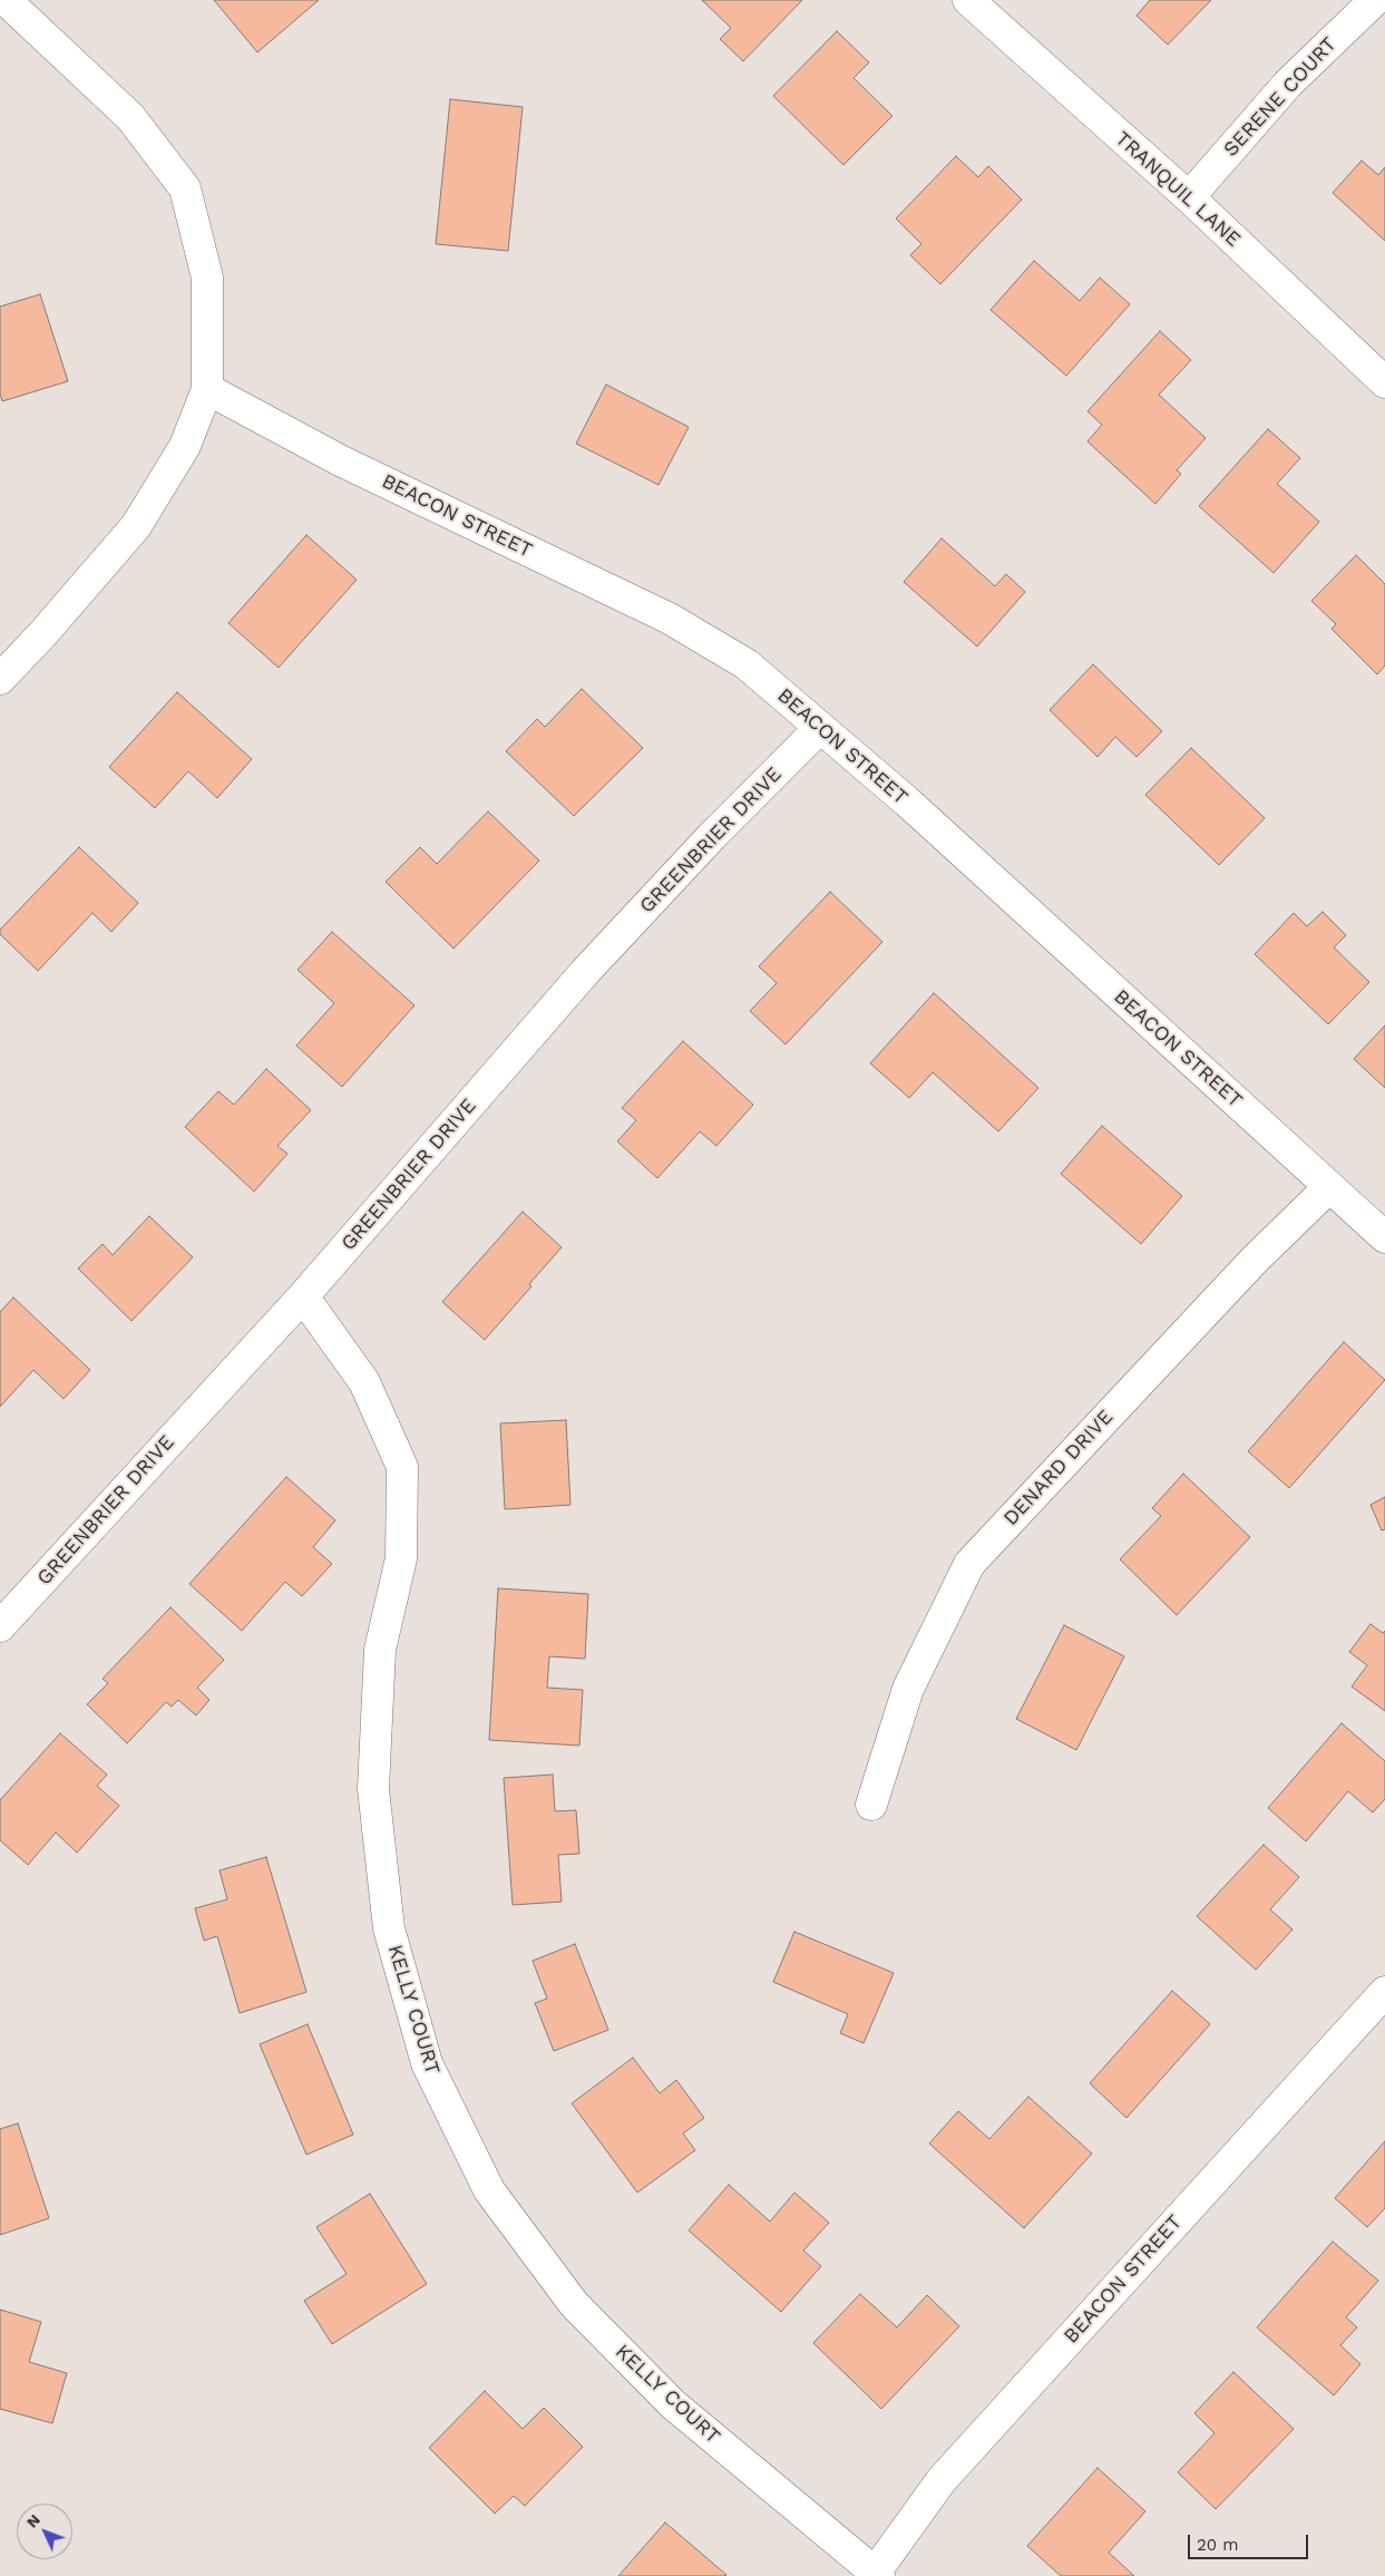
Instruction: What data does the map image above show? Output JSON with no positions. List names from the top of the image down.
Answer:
{
  "streets": {
    "street": [
      "SERENE COURT",
      "TRANQUIL LANE",
      "BEACON STREET",
      "GREENBRIER DRIVE",
      "DENARD DRIVE",
      "KELLY COURT"
    ]
  },
  "crossings": [
    ["SERENE COURT", "TRANQUIL LANE"],
    ["BEACON STREET", "GREENBRIER DRIVE"],
    ["BEACON STREET", "DENARD DRIVE"],
    ["BEACON STREET", "KELLY COURT"],
    ["GREENBRIER DRIVE", "KELLY COURT"]
  ],
  "scale_bar": "20 m",
  "north": "top left"
}
